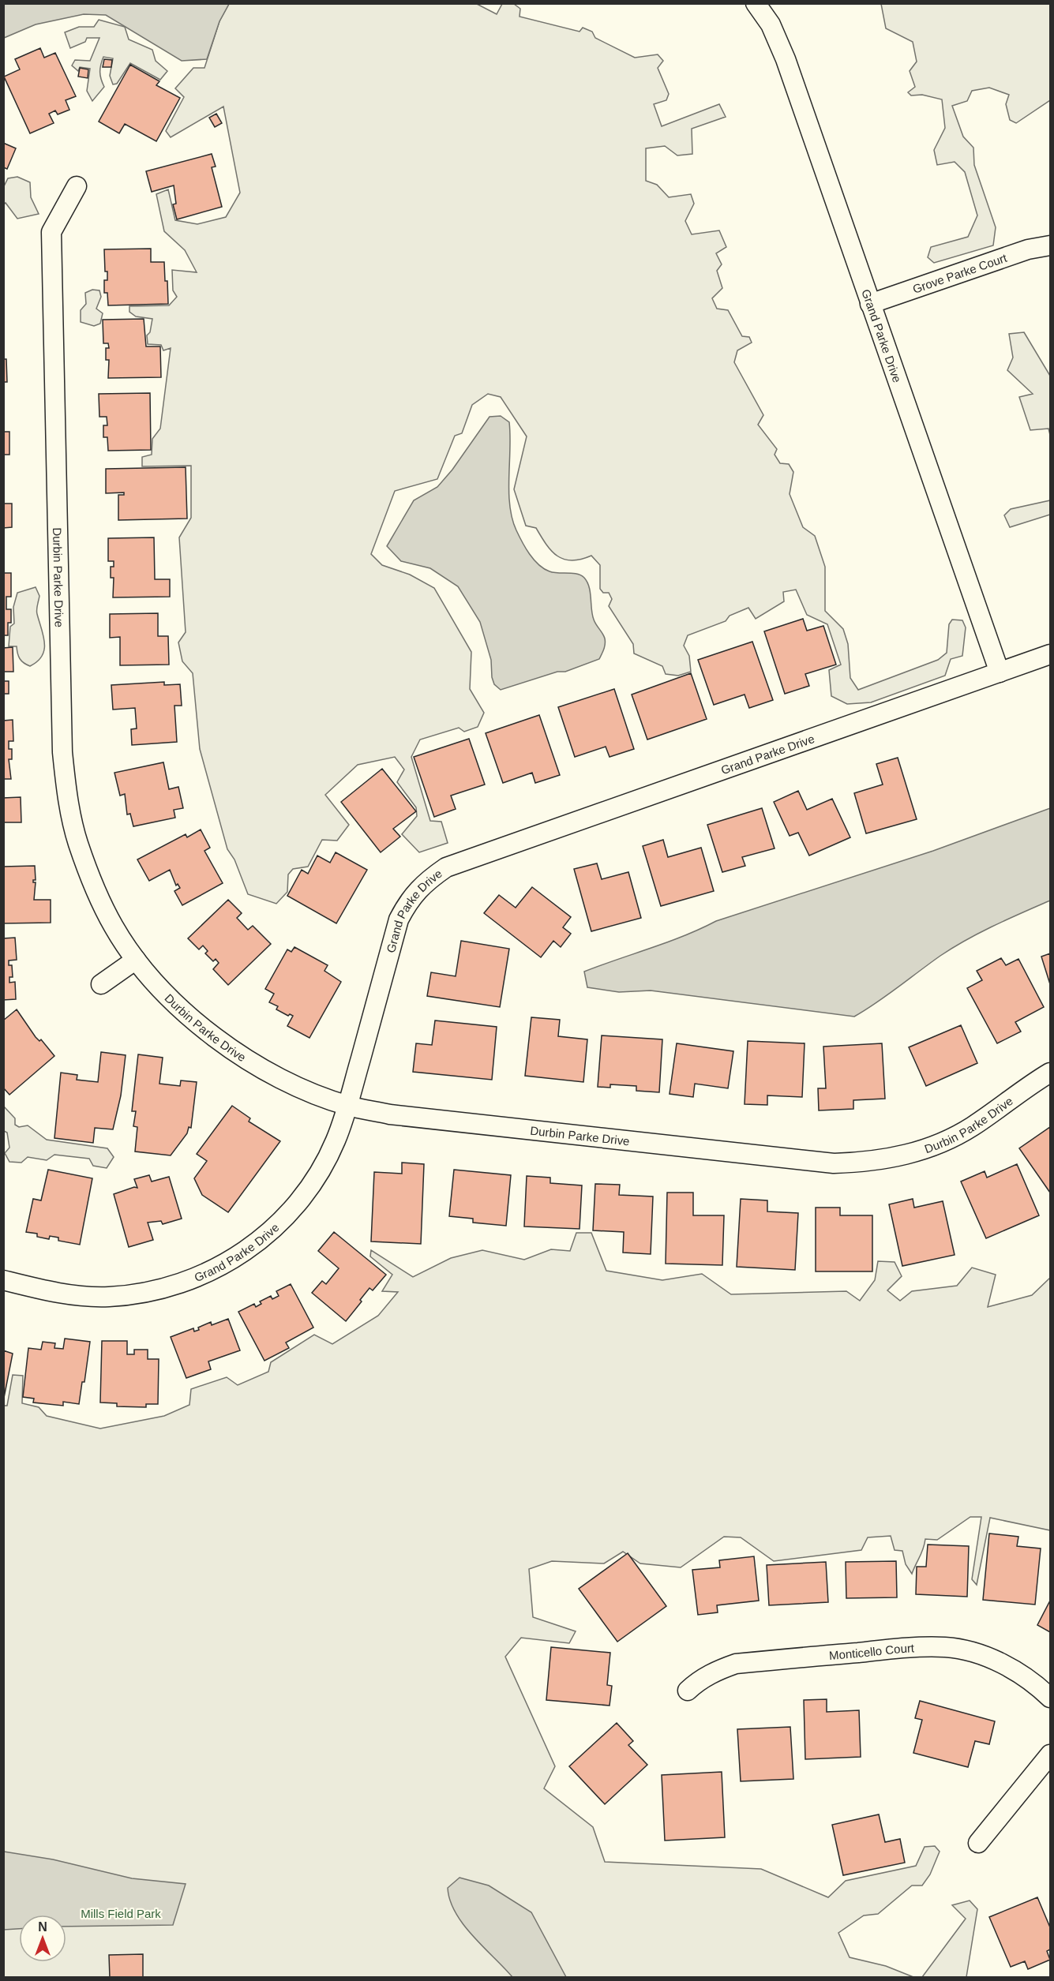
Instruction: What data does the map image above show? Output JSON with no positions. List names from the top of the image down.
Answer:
{
  "streets": {
    "street": [
      "Grove Parke Court",
      "Grand Parke Drive",
      "Durbin Parke Drive",
      "Monticello Court"
    ]
  },
  "crossings": [
    ["Grove Parke Court", "Grand Parke Drive"],
    ["Grand Parke Drive", "Durbin Parke Drive"]
  ],
  "parks": ["Mills Field Park"],
  "north": "top"
}
